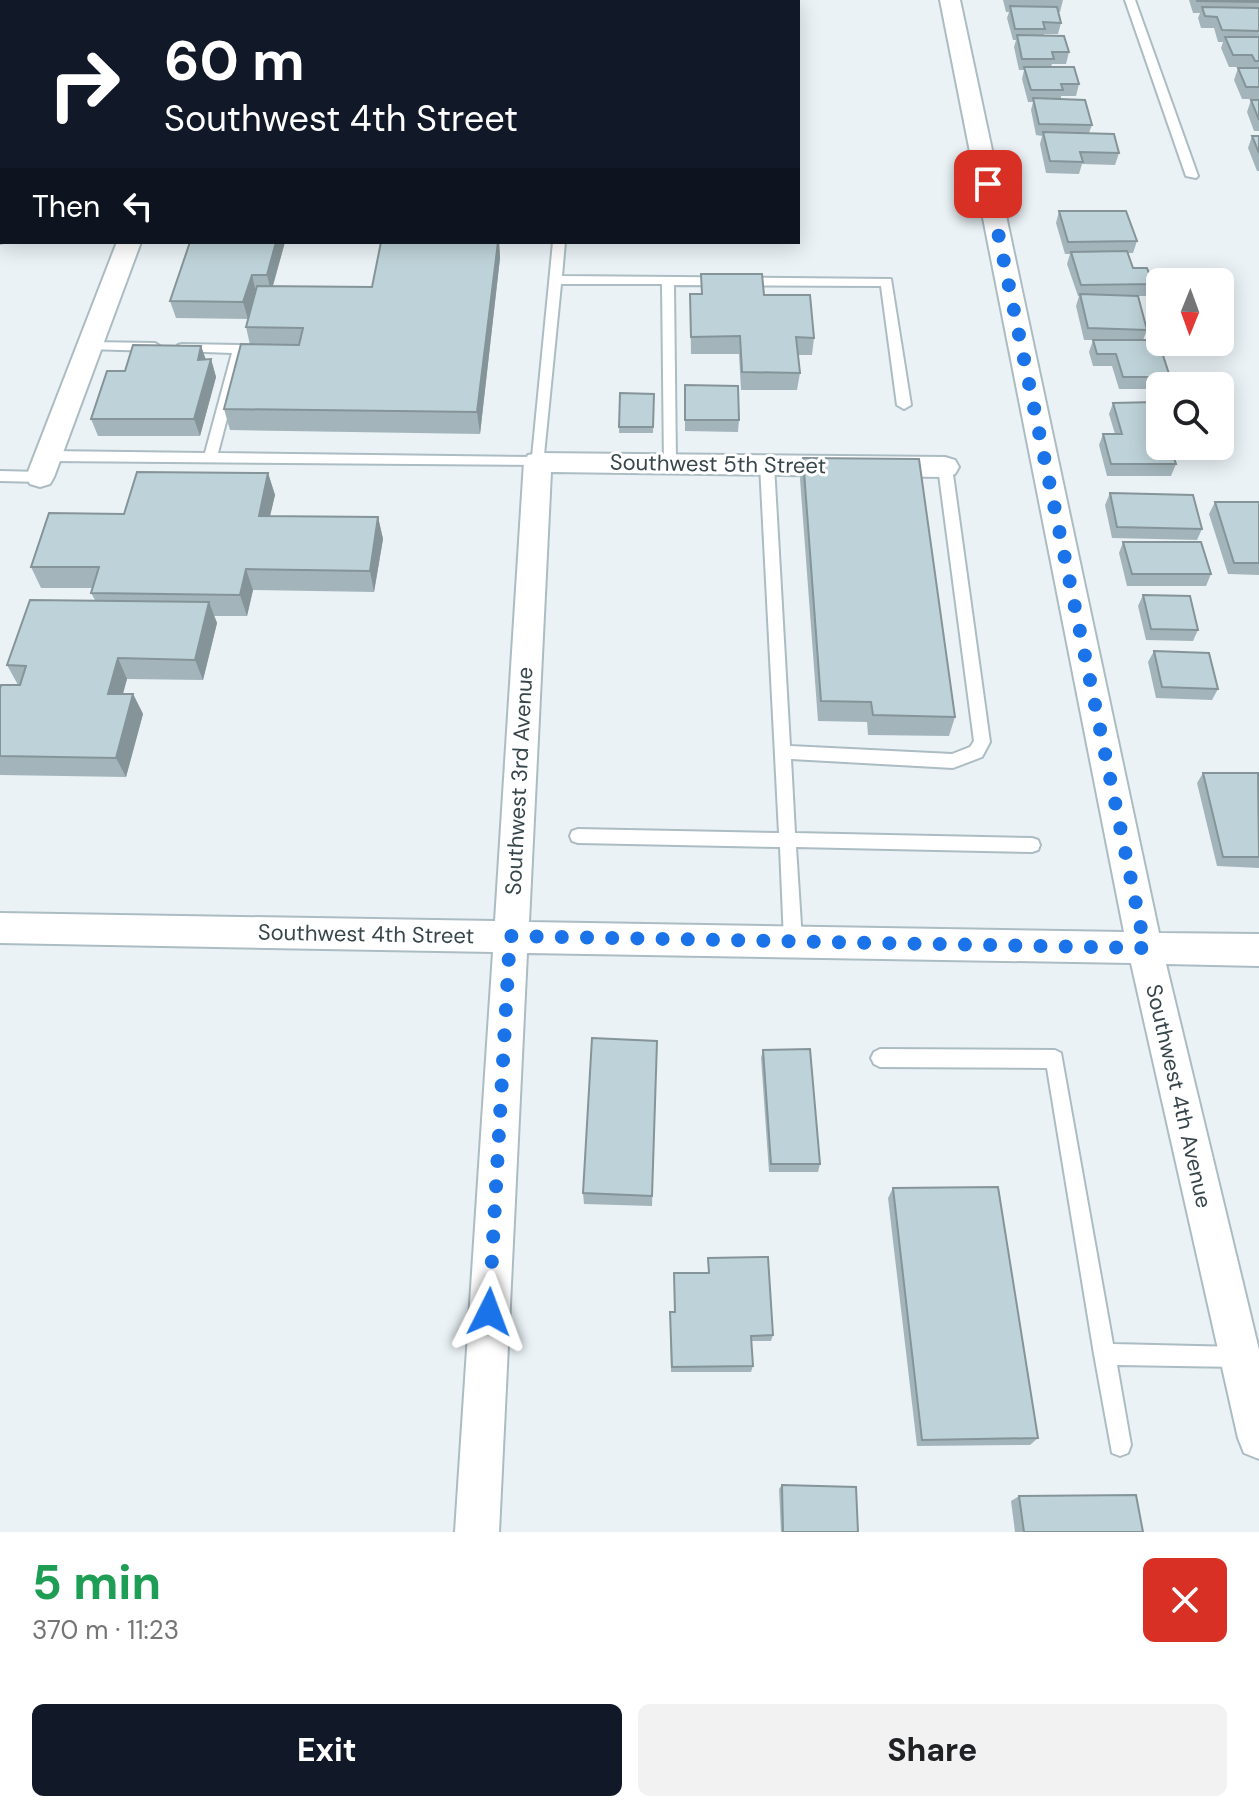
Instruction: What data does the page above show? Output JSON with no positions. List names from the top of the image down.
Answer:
{
  "streets": {
    "street": [
      "Southwest 5th Street",
      "Southwest 3rd Avenue",
      "Southwest 4th Street",
      "Southwest 4th Avenue"
    ]
  },
  "crossings": [
    ["Southwest 5th Street", "Southwest 3rd Avenue"],
    ["Southwest 3rd Avenue", "Southwest 4th Street"],
    ["Southwest 4th Street", "Southwest 4th Avenue"]
  ],
  "north": "bottom",
  "page": {
    "turn": ["60 m", "Southwest 4th Street"],
    "then": "Then",
    "heading": ["5 min", "370 m · 11:23"],
    "buttons": ["Exit", "Share"]
  }
}
